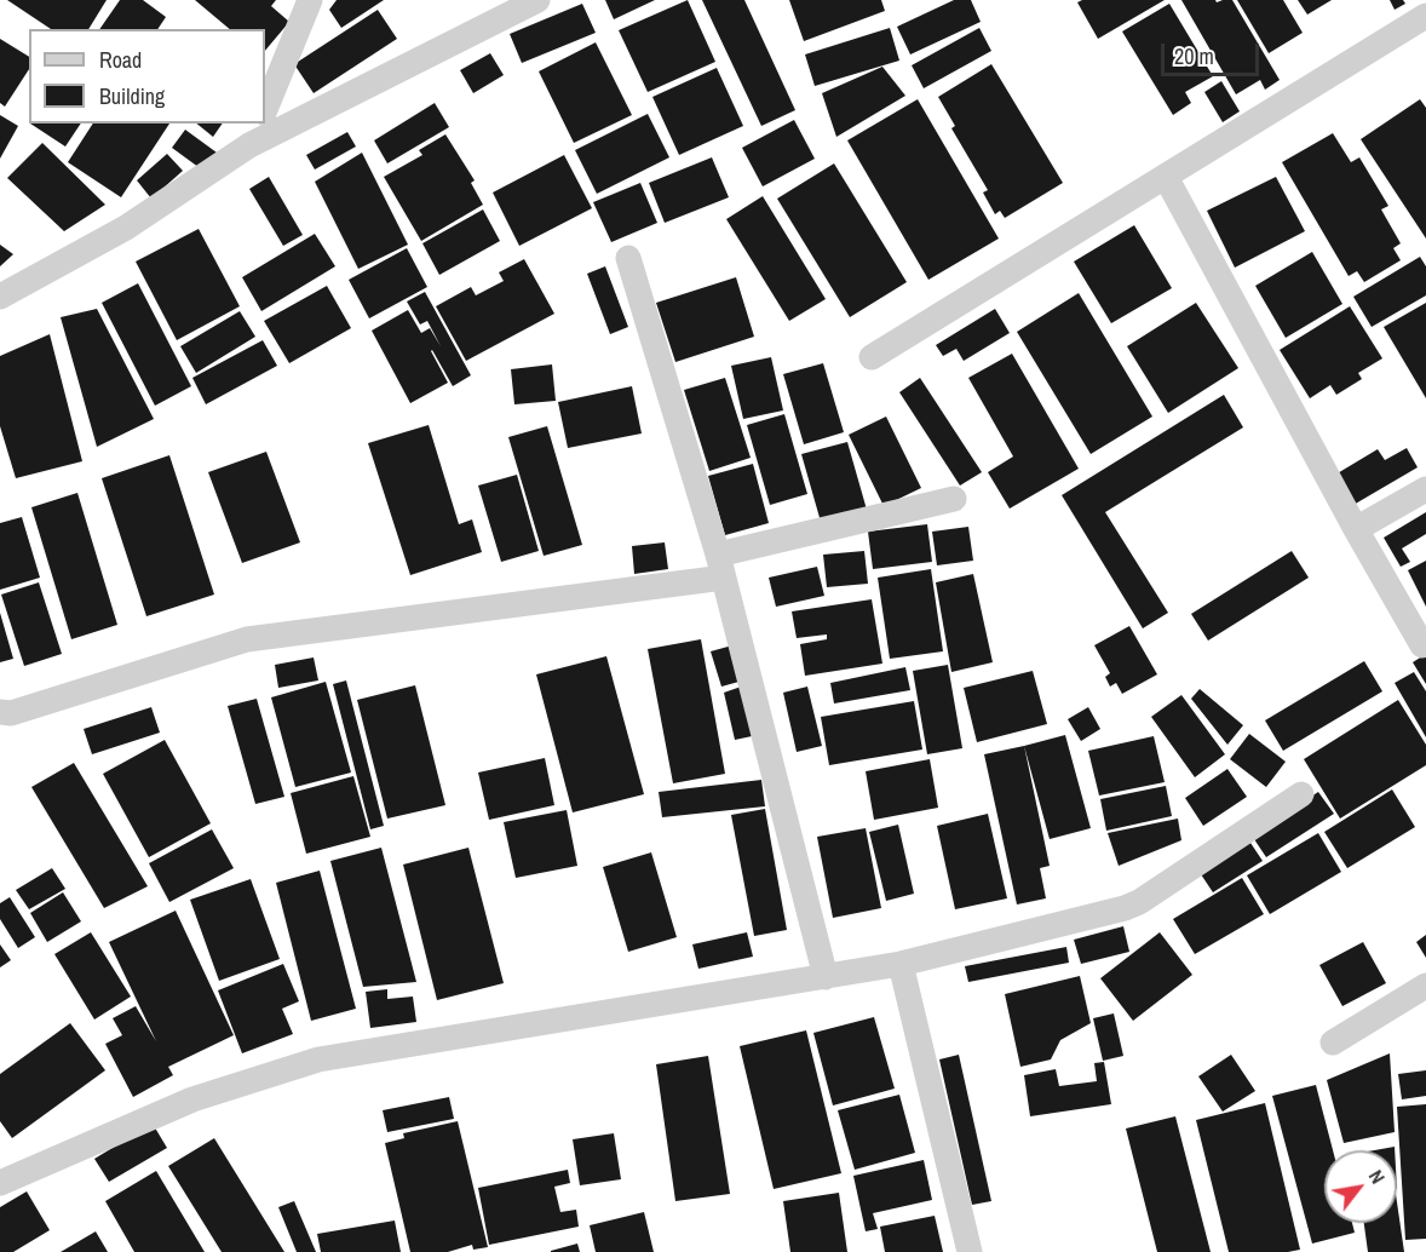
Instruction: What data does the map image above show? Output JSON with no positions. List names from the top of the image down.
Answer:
{
  "legend": ["Road", "Building"],
  "scale_bar": "20 m",
  "north": "top right"
}
